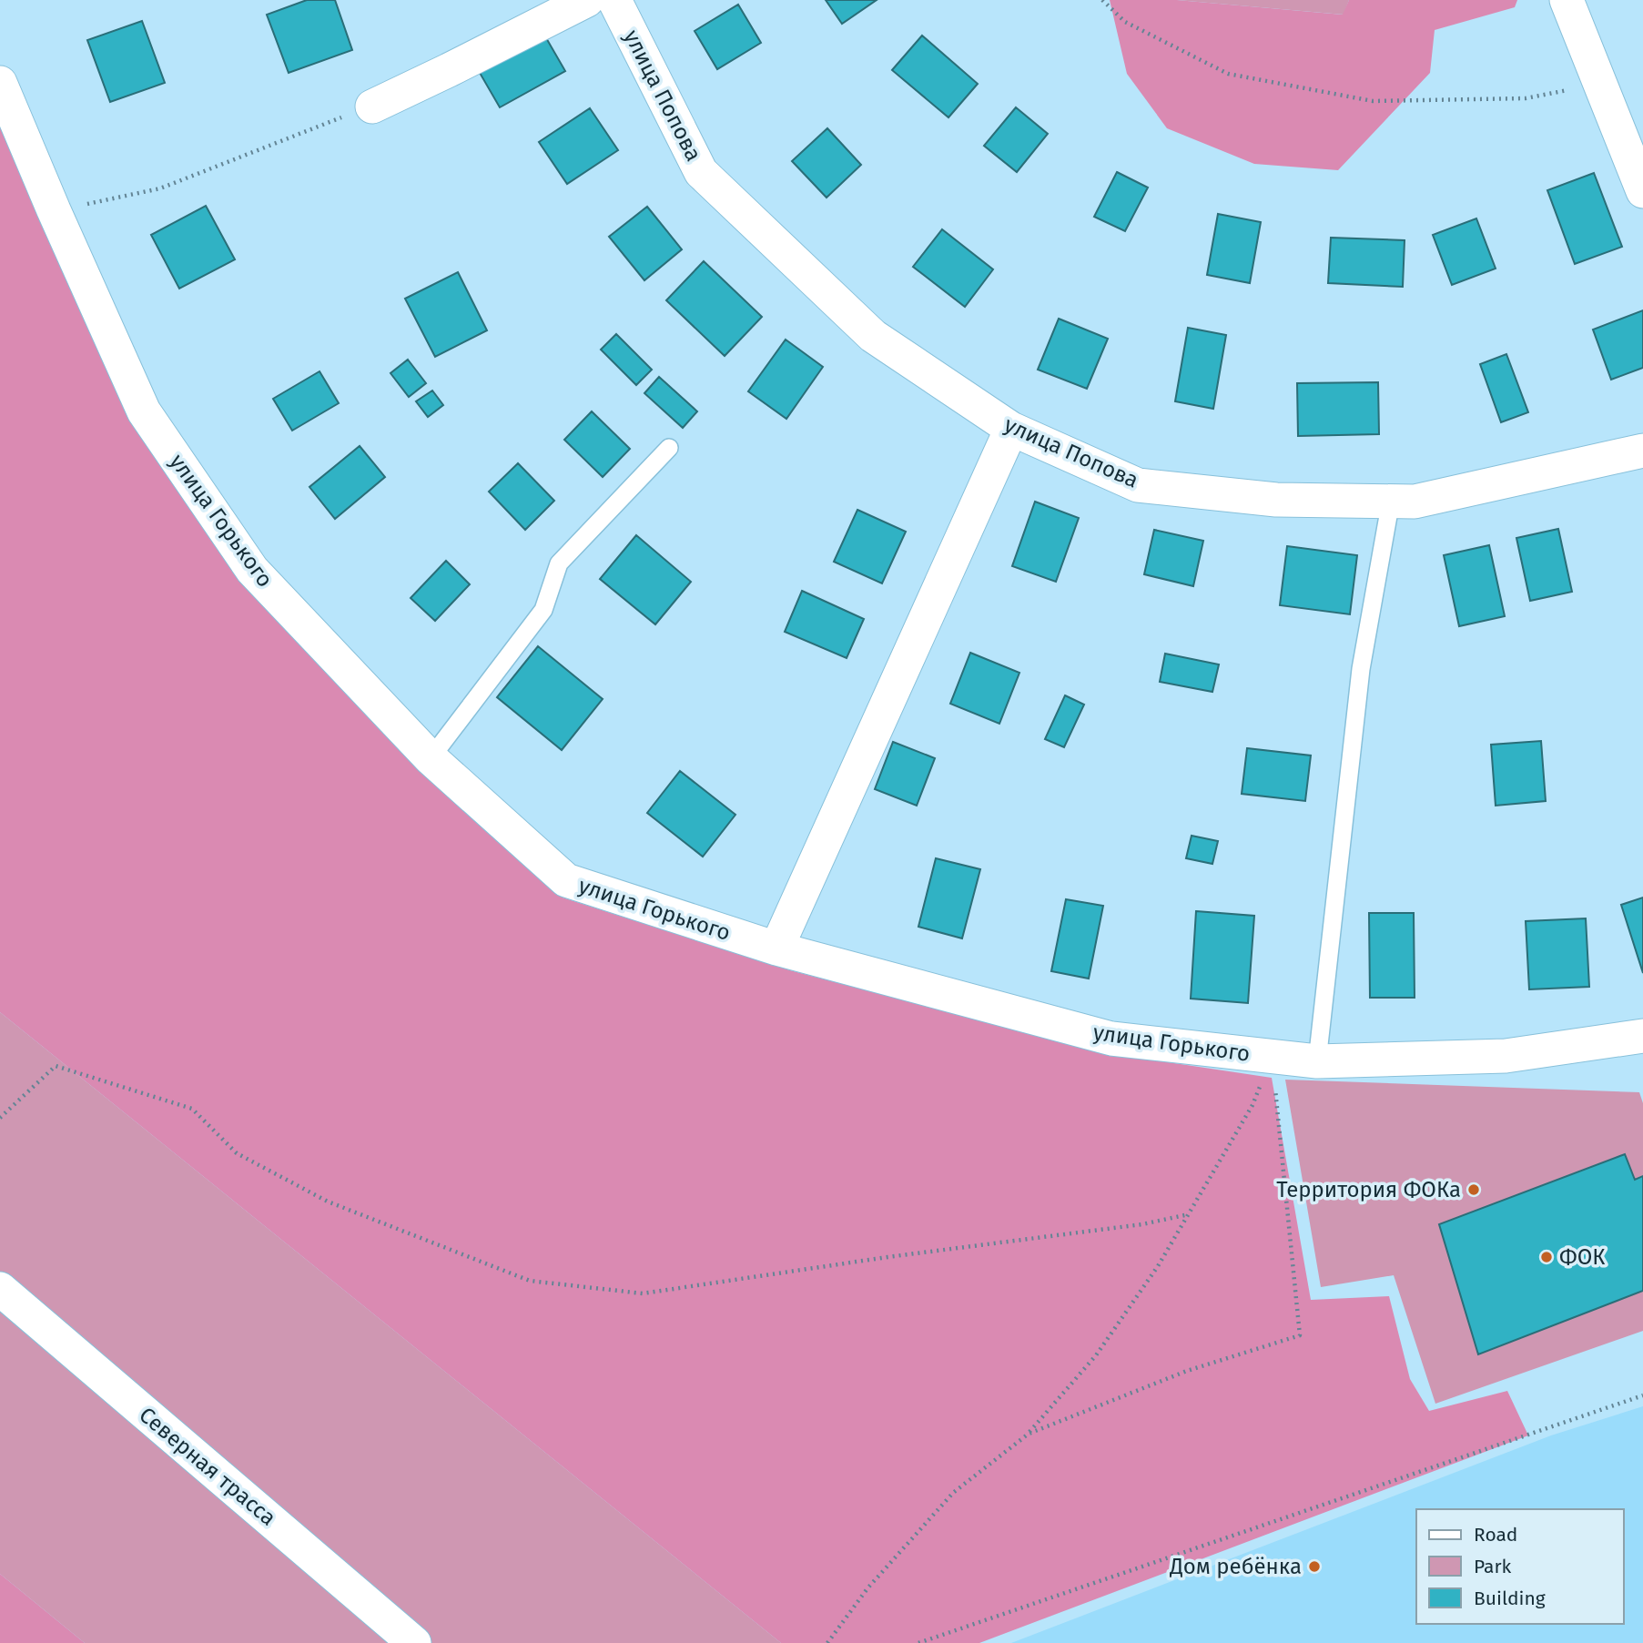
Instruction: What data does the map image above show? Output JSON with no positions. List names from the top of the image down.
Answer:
{
  "streets": {
    "street": ["улица Попова", "улица Горького", "Северная трасса"]
  },
  "places": ["Территория ФОКа", "ФОК", "Дом ребёнка"],
  "legend": ["Road", "Park", "Building"]
}
